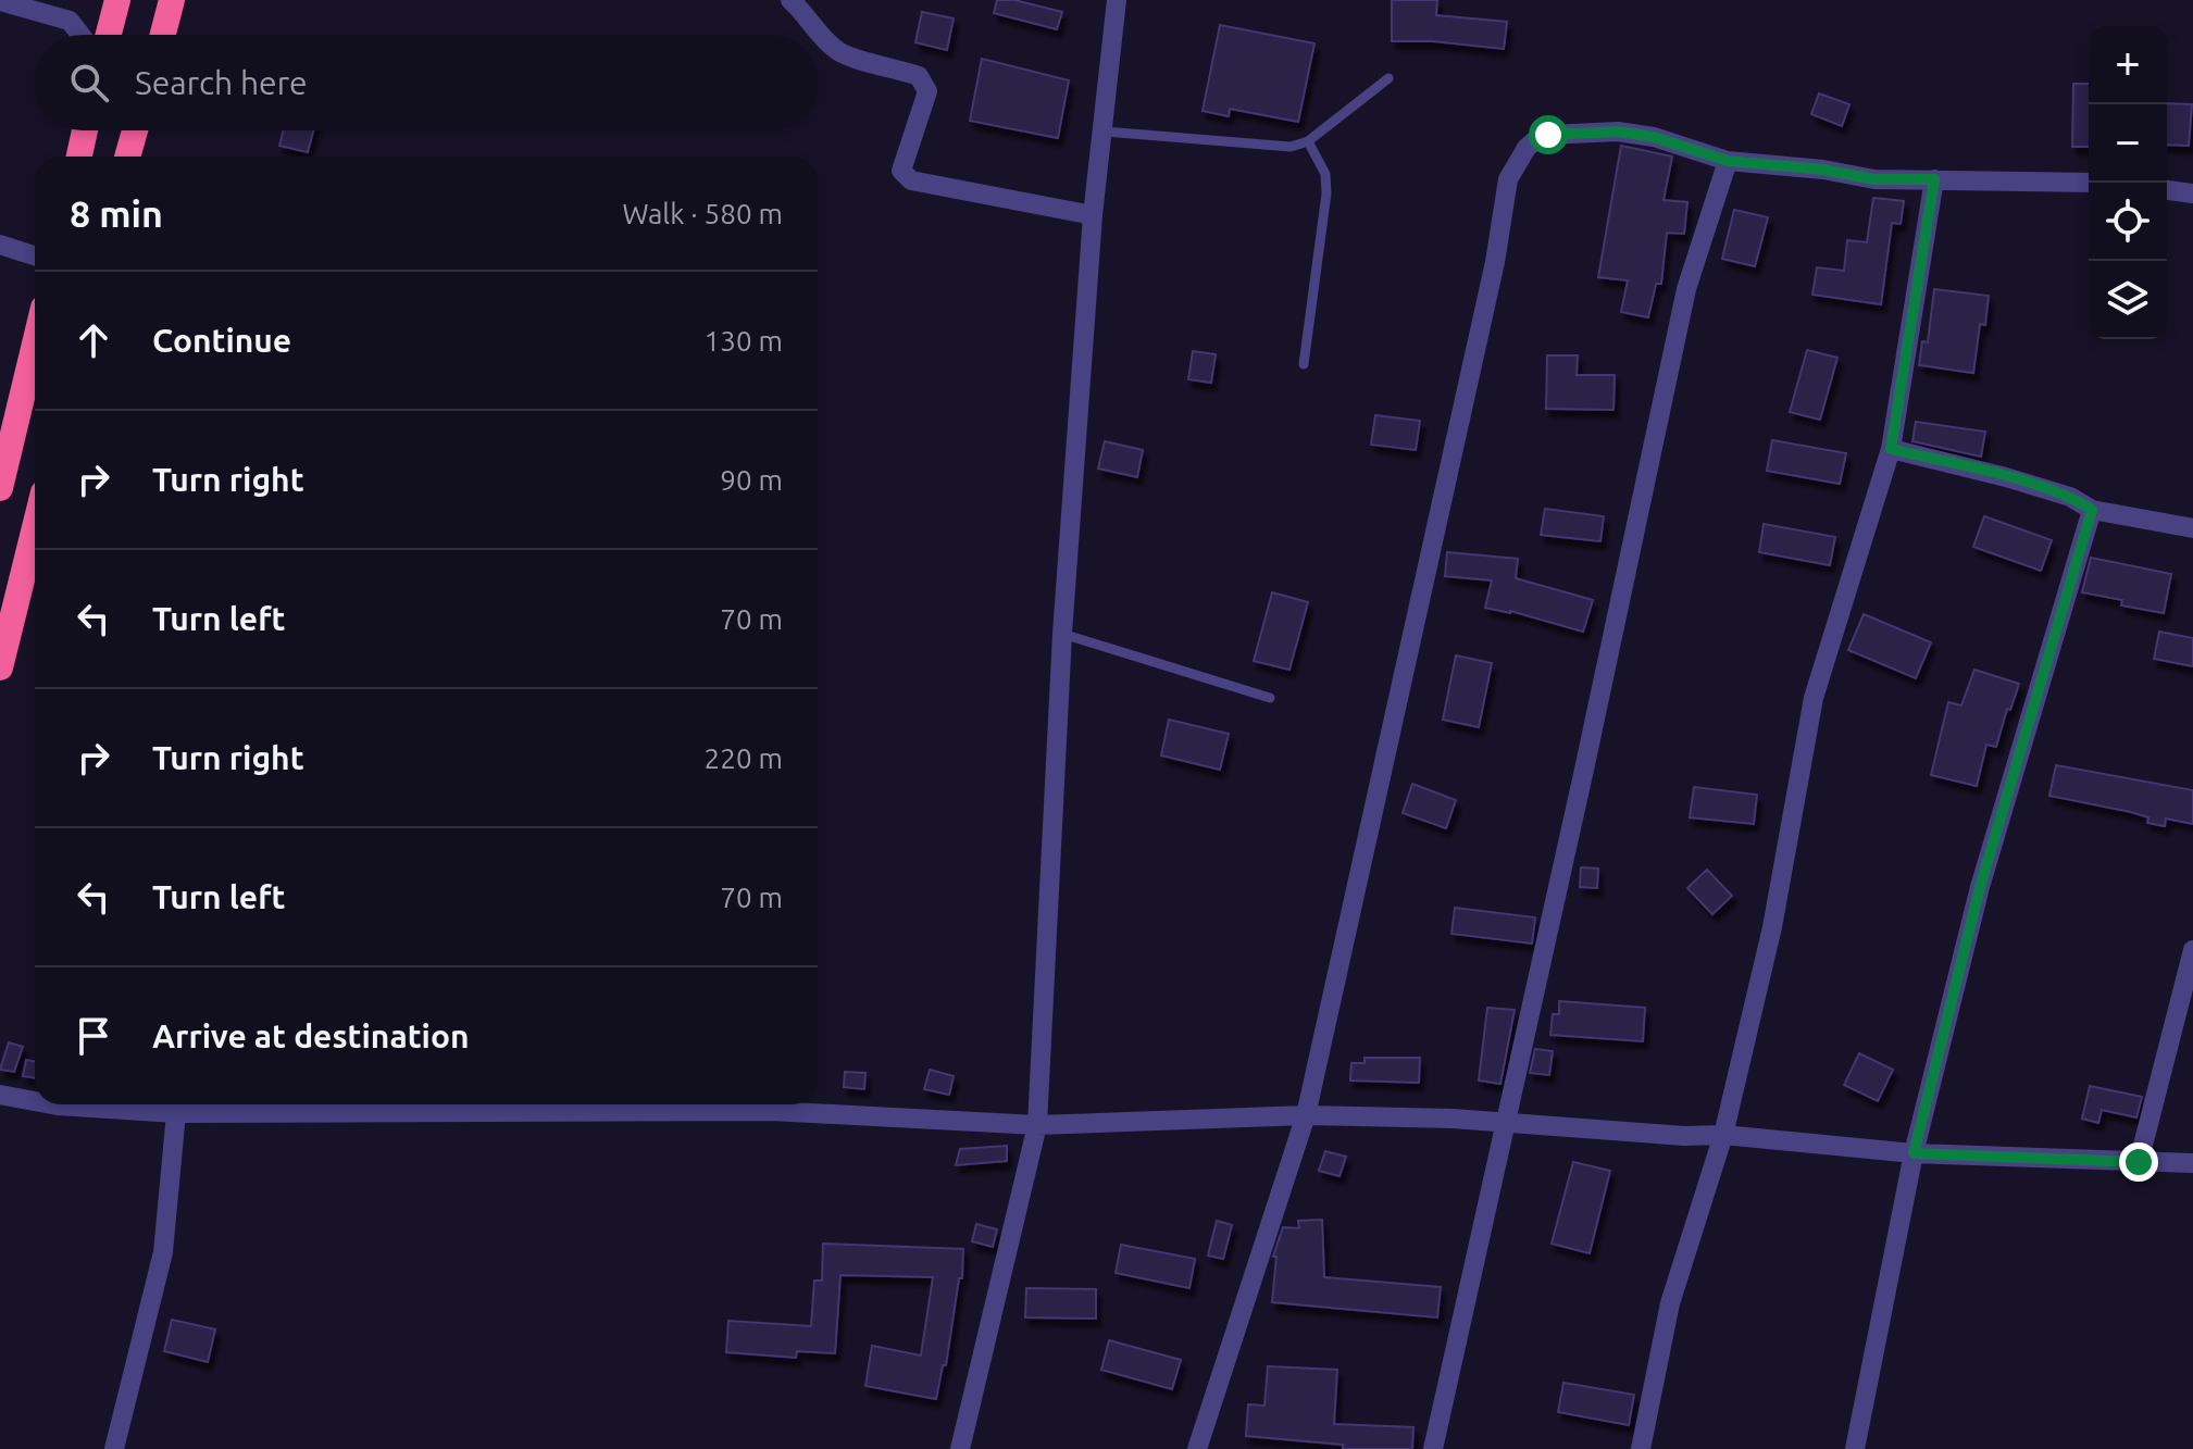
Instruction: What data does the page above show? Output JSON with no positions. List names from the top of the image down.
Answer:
{
  "page": {
    "map_buttons": ["+", "−"],
    "search": "Search here",
    "heading": ["8 min", "Walk · 580 m"],
    "list": [
      ["Continue", "130 m"],
      ["Turn right", "90 m"],
      ["Turn left", "70 m"],
      ["Turn right", "220 m"],
      ["Turn left", "70 m"],
      "Arrive at destination"
    ]
  }
}
